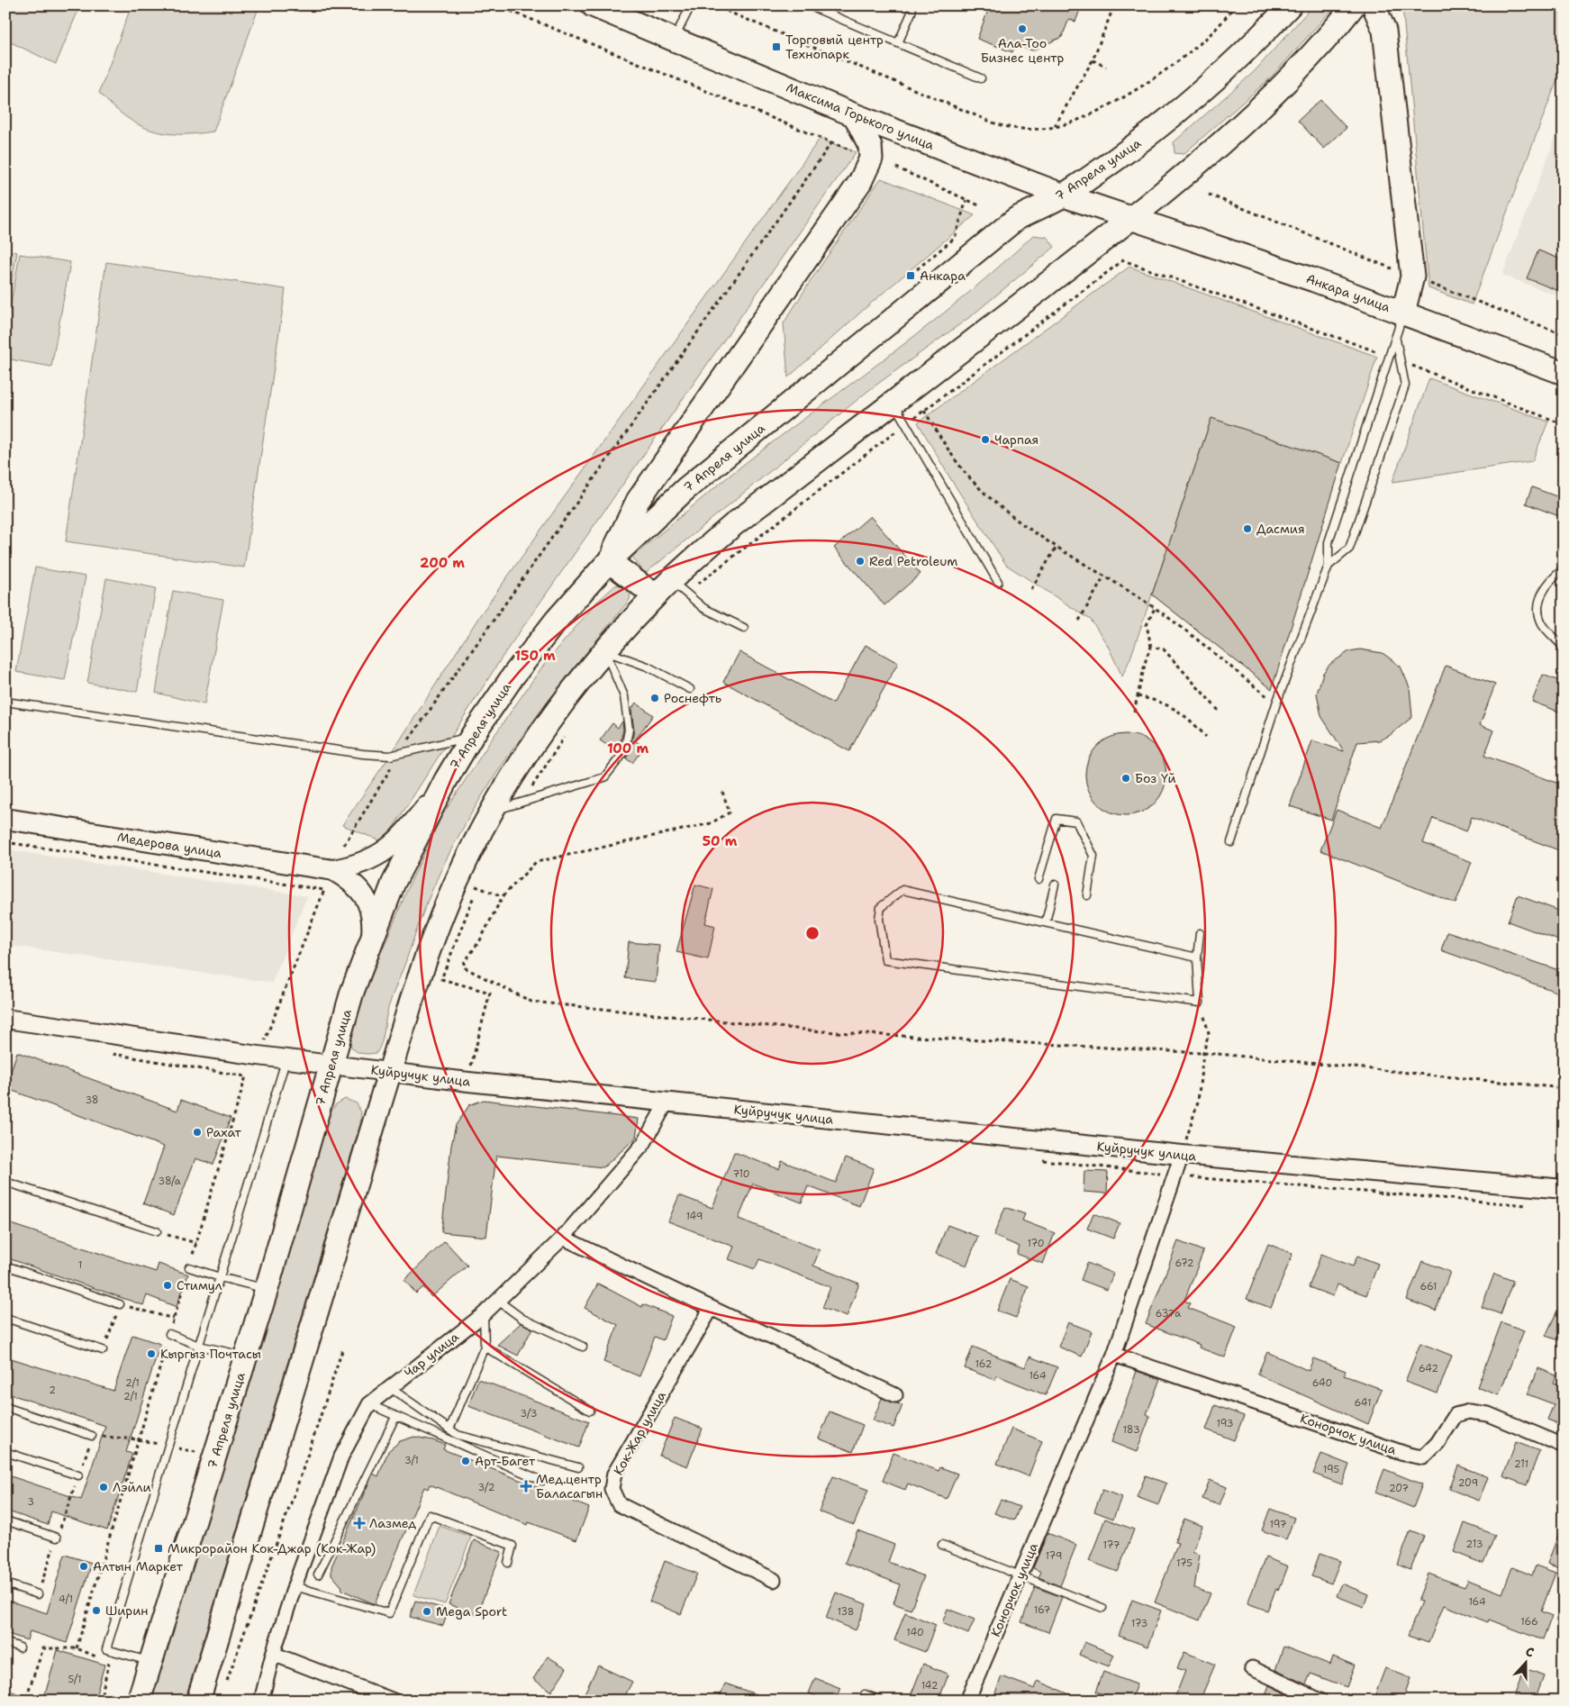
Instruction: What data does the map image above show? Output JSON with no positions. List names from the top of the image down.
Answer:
{
  "streets": {
    "main road": [
      "Максима Горького улица",
      "7 Апреля улица",
      "Анкара улица",
      "Медерова улица"
    ],
    "street": [
      "Куйручук улица",
      "Чар улица",
      "Кок-Жар улица",
      "Конорчок улица"
    ]
  },
  "crossings": [
    ["Максима Горького улица", "7 Апреля улица"],
    ["Максима Горького улица", "Анкара улица"],
    ["7 Апреля улица", "Медерова улица"],
    ["7 Апреля улица", "Куйручук улица"],
    ["Куйручук улица", "Чар улица"],
    ["Куйручук улица", "Конорчок улица"]
  ],
  "places": {
    "other": [
      "Ала-Тоо Бизнес центр",
      "Чарпая",
      "Дасмия",
      "Red Petroleum",
      "Роснефть",
      "Боз Үй",
      "Рахат",
      "Стимул",
      "Кыргыз Почтасы",
      "Арт-Багет",
      "Лэйли",
      "Алтын Маркет",
      "Ширин",
      "Mega Sport"
    ],
    "transit": ["Торговый центр Технопарк", "Анкара", "Микрорайон Кок-Джар (Кок-Жар)"],
    "health": ["Мед.центр Баласагын", "Лазмед"]
  },
  "house_numbers": [
    "38",
    "710",
    "38/а",
    "149",
    "170",
    "672",
    "1",
    "661",
    "637а",
    "162",
    "642",
    "164",
    "2/1",
    "640",
    "2",
    "2/1",
    "641",
    "3/3",
    "193",
    "183",
    "3/1",
    "211",
    "195",
    "209",
    "3/2",
    "207",
    "3",
    "197",
    "213",
    "177",
    "179",
    "175",
    "4/1",
    "164",
    "167",
    "138",
    "166",
    "173",
    "140",
    "5/1",
    "142"
  ],
  "north": "top",
  "rings": [
    "200 m",
    "150 m",
    "100 m",
    "50 m"
  ]
}
